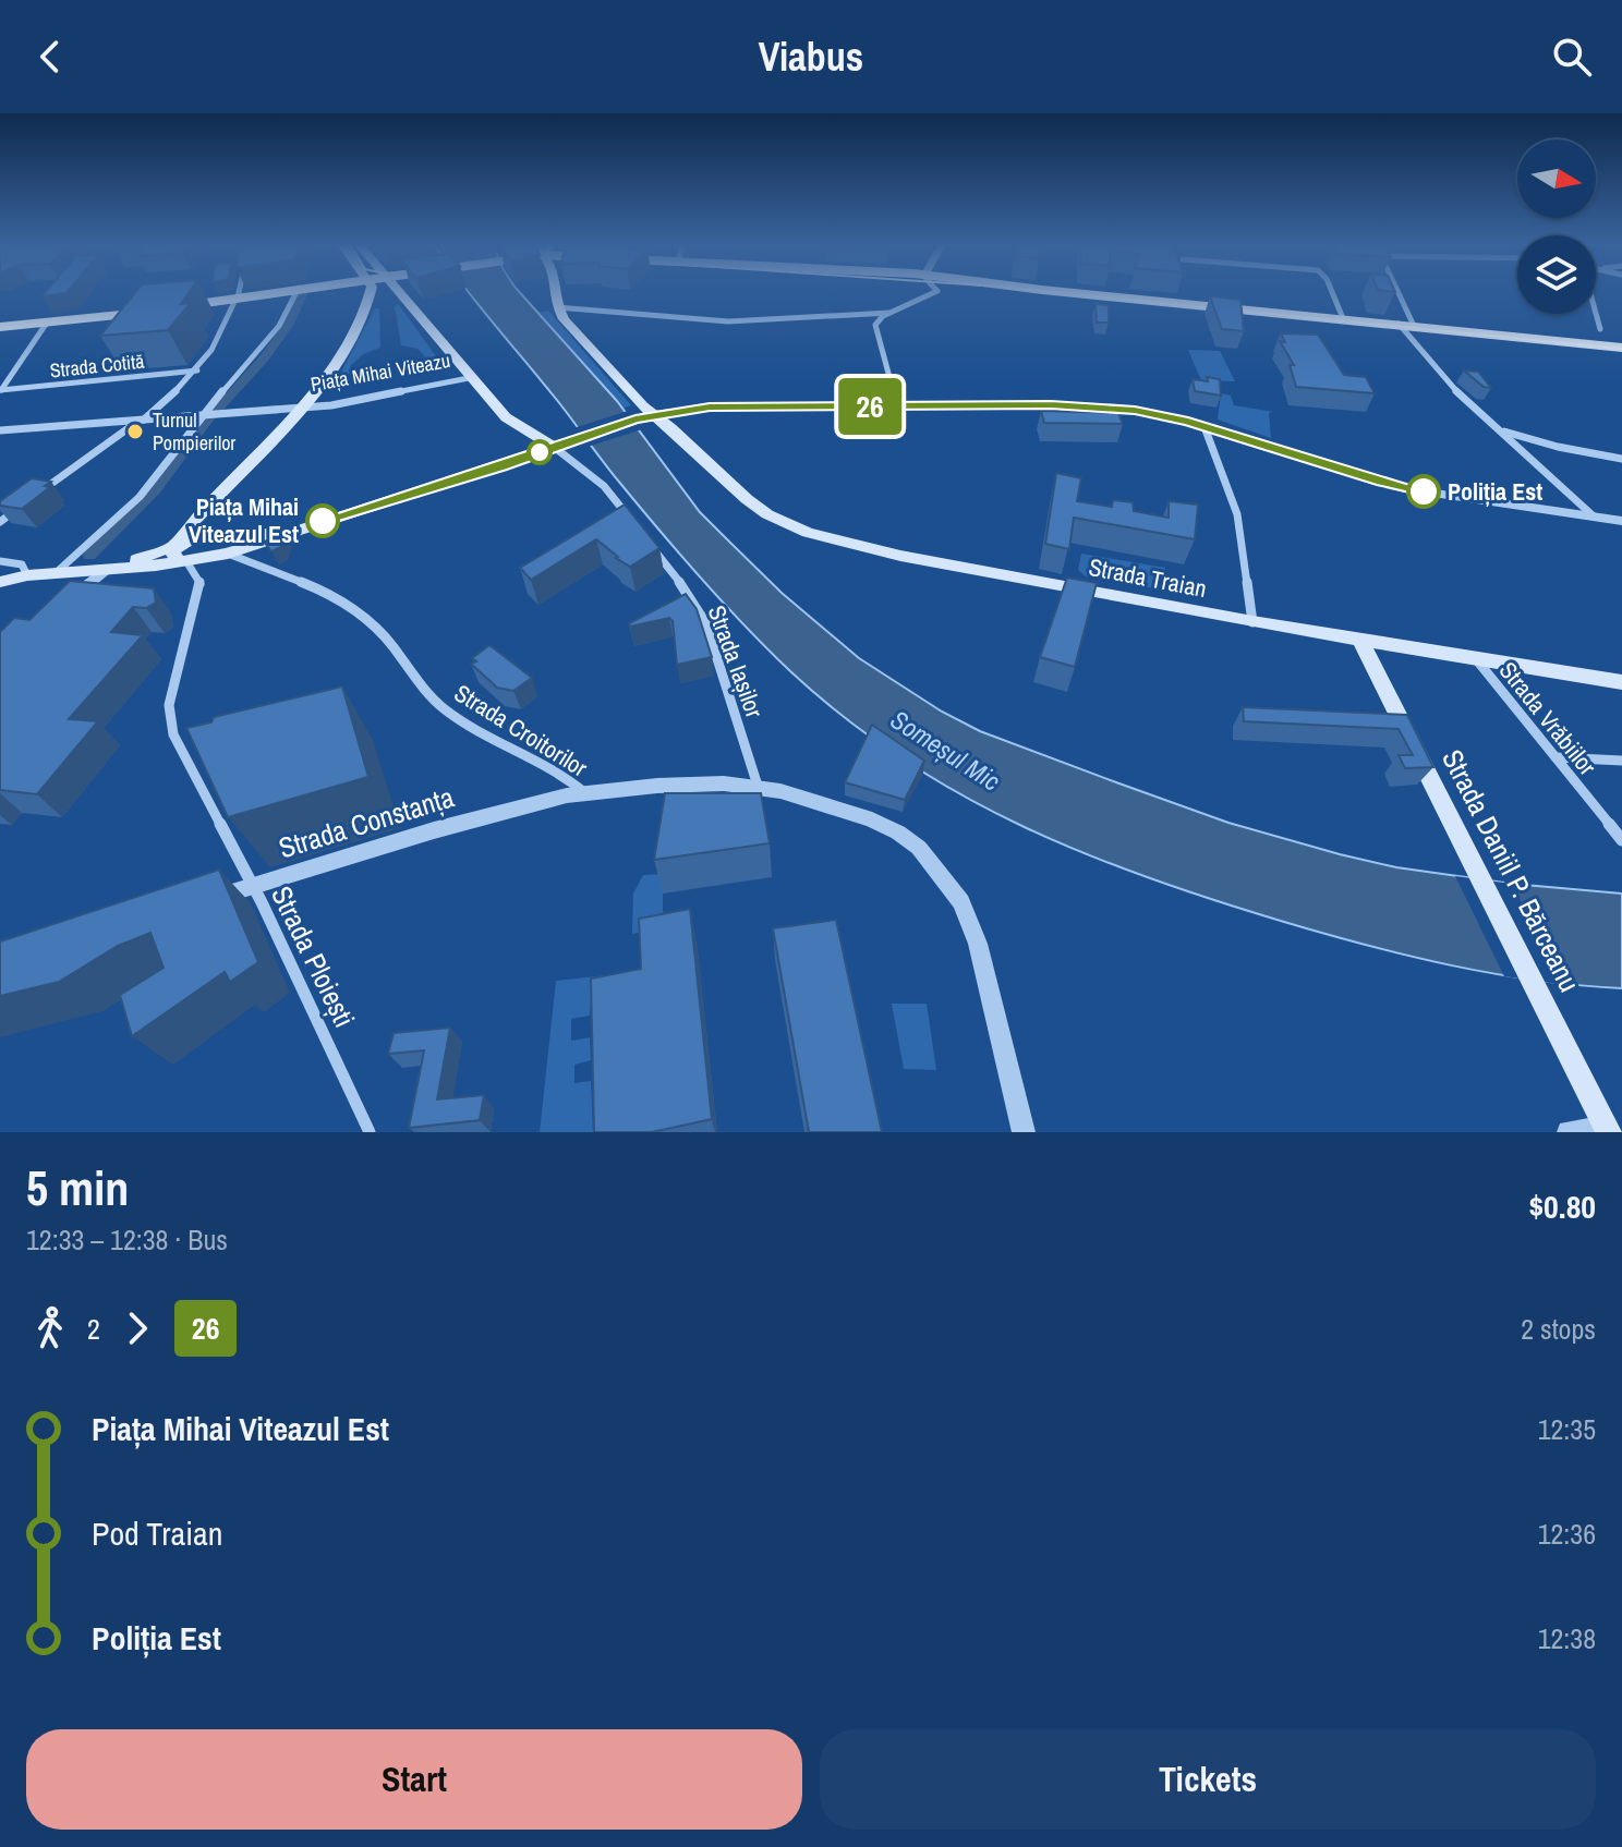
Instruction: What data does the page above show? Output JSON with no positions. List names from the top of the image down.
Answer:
{
  "streets": {
    "main road": ["Piața Mihai Viteazu", "Strada Traian", "Strada Daniil P. Bărceanu"],
    "street": [
      "Strada Cotită",
      "Strada Iașilor",
      "Strada Vrăbiilor",
      "Strada Croitorilor",
      "Strada Constanța",
      "Strada Ploiești"
    ]
  },
  "crossings": [
    ["Piața Mihai Viteazu", "Strada Ploiești"],
    ["Strada Traian", "Strada Vrăbiilor"],
    ["Strada Traian", "Strada Daniil P. Bărceanu"],
    ["Strada Iașilor", "Strada Constanța"],
    ["Strada Croitorilor", "Strada Constanța"],
    ["Strada Constanța", "Strada Ploiești"]
  ],
  "water": ["Someșul Mic"],
  "places": ["Turnul Pompierilor", "Poliția Est", "Piața Mihai Viteazul Est"],
  "lines": ["bus line 26"],
  "north": "right",
  "page": {
    "header": "Viabus",
    "on_map": "26",
    "heading": ["5 min", "12:33 – 12:38 · Bus", "$0.80"],
    "legs": ["2", "26", "2 stops"],
    "list": [
      {
        "name": "Piața Mihai Viteazul Est",
        "value": "12:35"
      },
      {
        "name": "Pod Traian",
        "value": "12:36"
      },
      {
        "name": "Poliția Est",
        "value": "12:38"
      }
    ],
    "buttons": ["Start", "Tickets"]
  }
}
